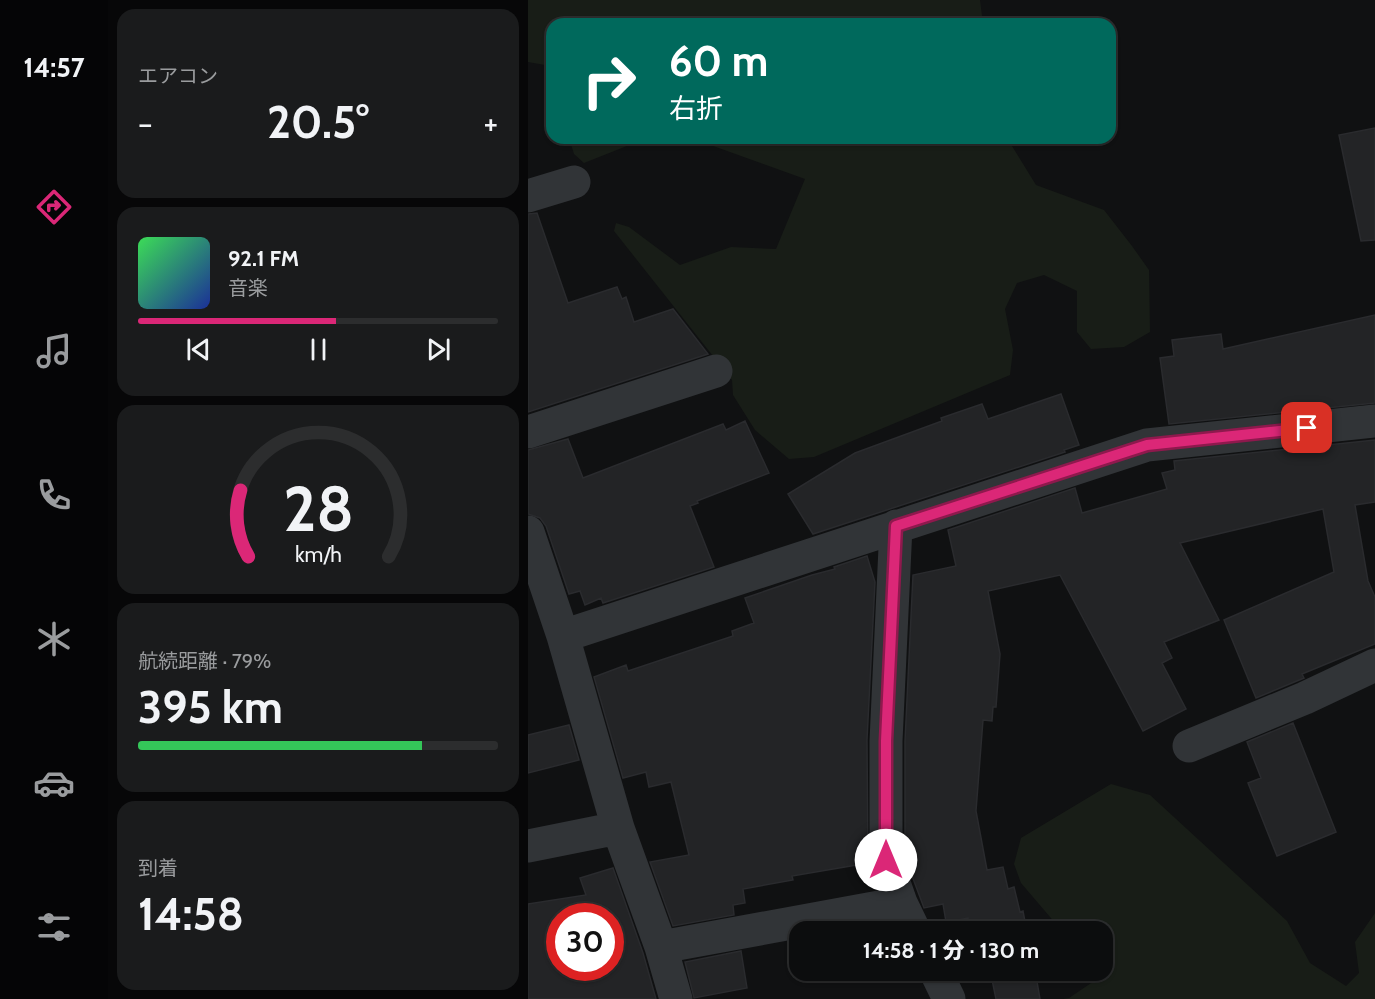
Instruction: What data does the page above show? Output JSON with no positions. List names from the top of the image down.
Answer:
{
  "page": {
    "tabs": "14:57",
    "tile": [
      "エアコン",
      ["航続距離 · 79%", "395 km"],
      ["到着", "14:58"]
    ],
    "turn": ["60 m", "右折"],
    "heat": ["−", "20.5°", "+"],
    "song": ["92.1 FM", "音楽"],
    "limit": "30",
    "trip": "14:58 · 1 分 · 130 m",
    "gauge": ["28", "km/h"]
  }
}
